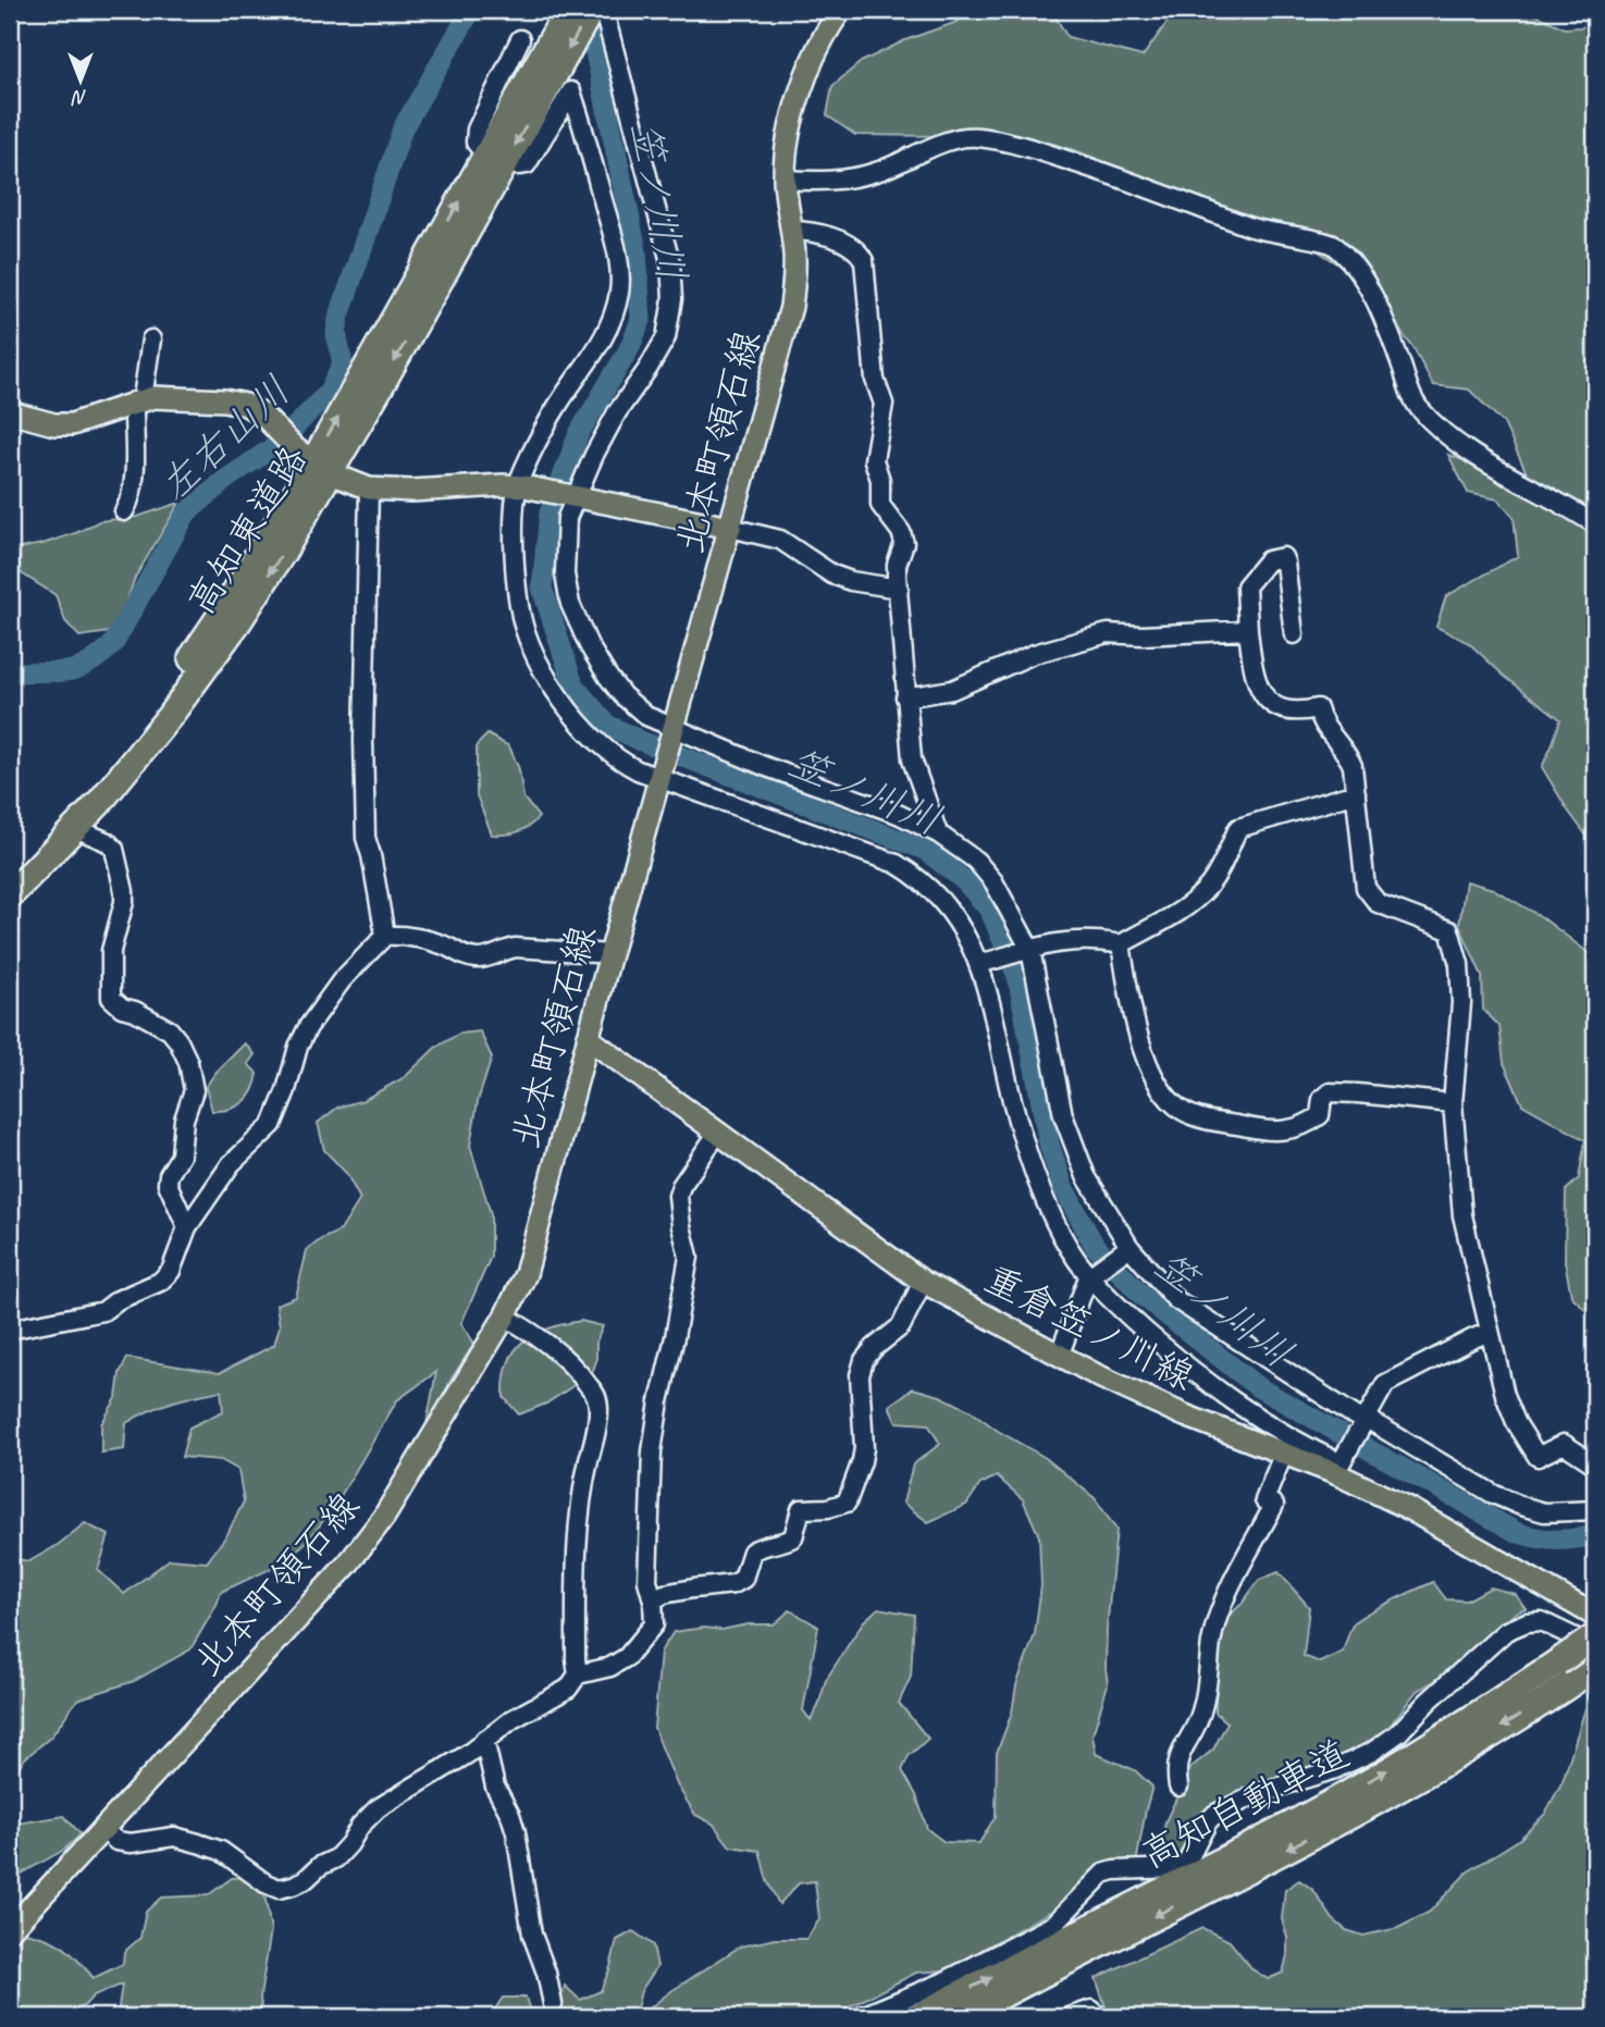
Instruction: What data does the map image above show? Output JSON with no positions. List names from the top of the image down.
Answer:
{
  "streets": {
    "highway": ["高知東道路", "高知自動車道"],
    "main road": ["北本町領石線", "重倉笠ノ川線"]
  },
  "crossings": [
    ["北本町領石線", "重倉笠ノ川線"]
  ],
  "water": ["笠ノ川川", "左右山川"],
  "north": "bottom"
}
